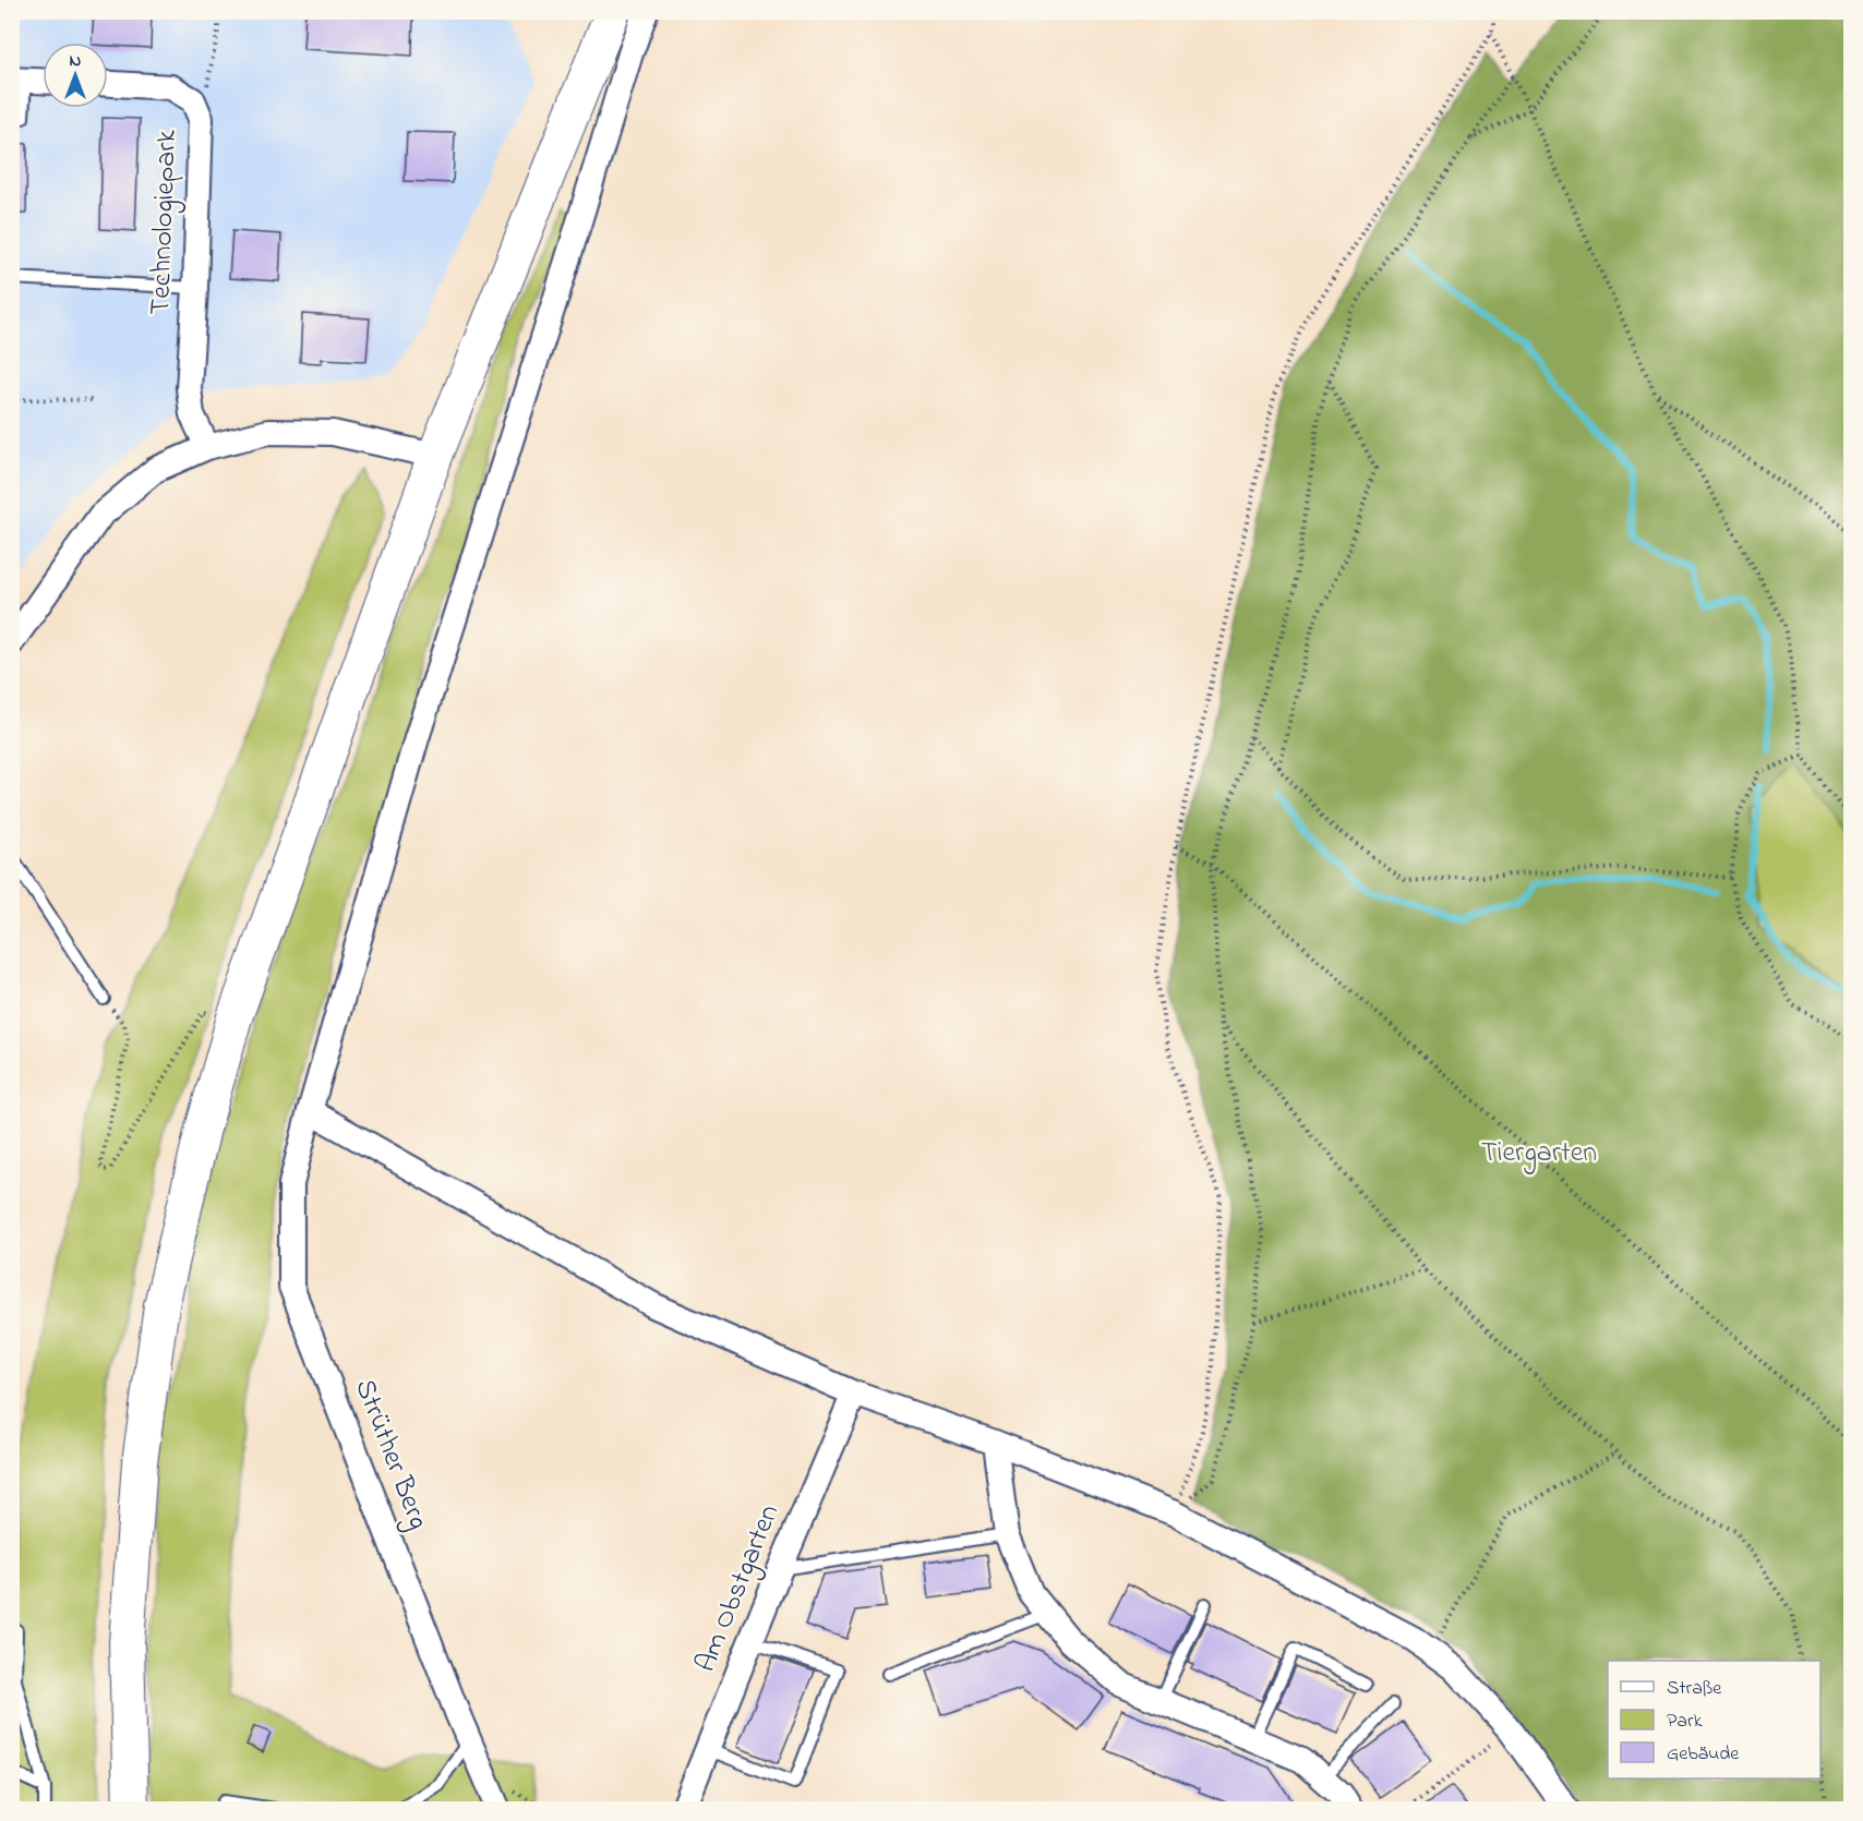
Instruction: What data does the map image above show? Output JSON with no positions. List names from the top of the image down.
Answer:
{
  "streets": {
    "street": ["Technologiepark", "Strüther Berg", "Am Obstgarten"]
  },
  "parks": ["Tiergarten"],
  "legend": ["Straße", "Park", "Gebäude"],
  "north": "top"
}
